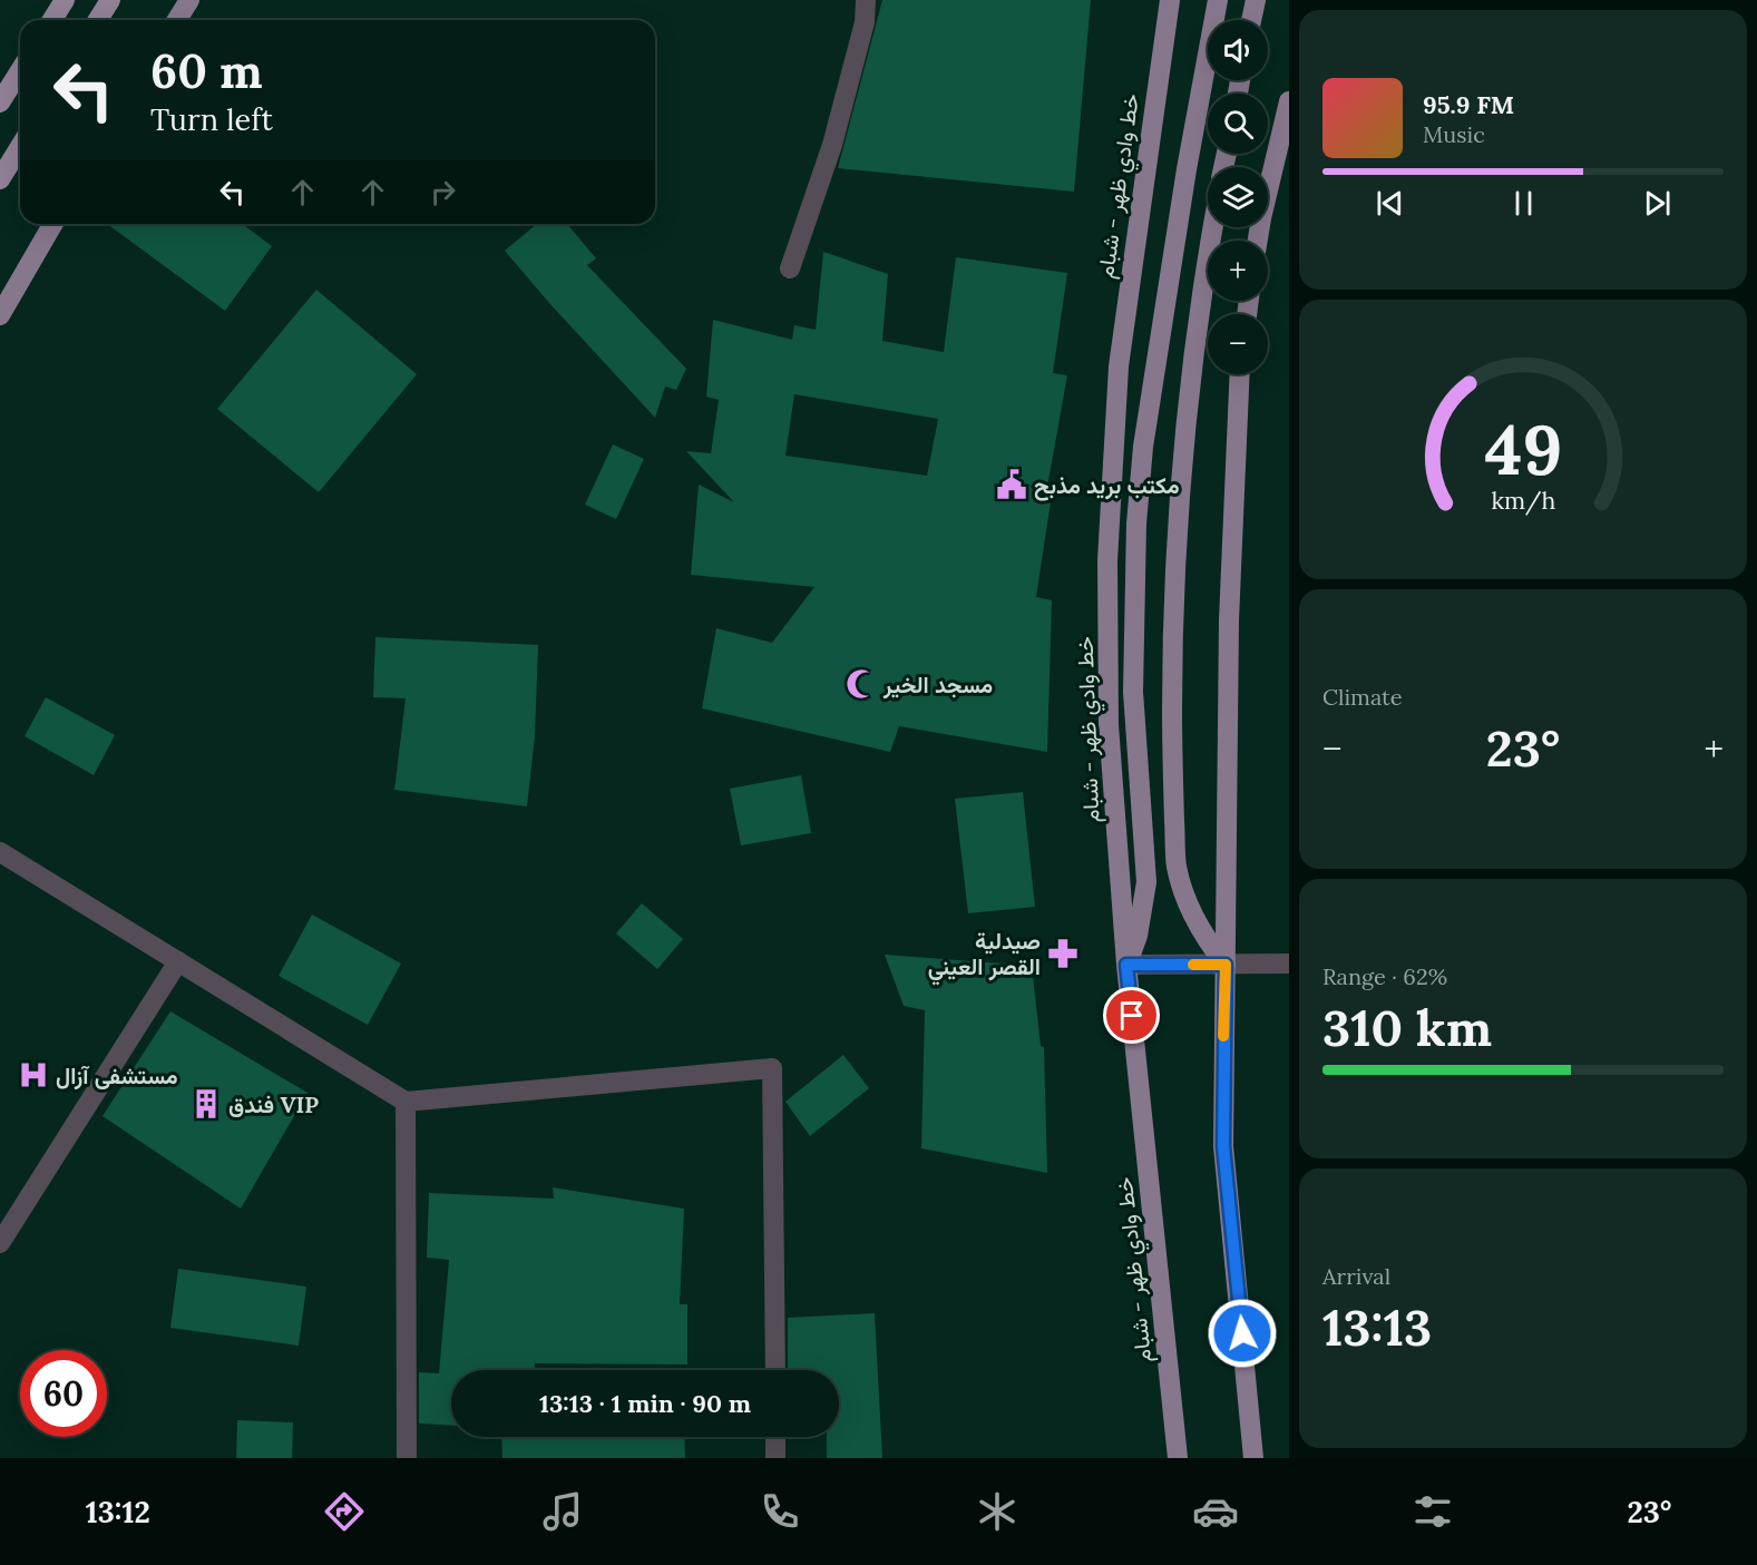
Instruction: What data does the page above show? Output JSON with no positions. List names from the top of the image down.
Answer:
{
  "streets": {
    "main road": ["خط وادي ظهر - شبام"]
  },
  "places": {
    "public building": ["مكتب بريد مذبح"],
    "mosque": ["مسجد الخير"],
    "pharmacy": ["صيدلية القصر العيني"],
    "hospital": ["مستشفى آزال"],
    "building": ["فندق VIP"]
  },
  "page": {
    "map_buttons": ["+", "−"],
    "turn": ["60 m", "Turn left"],
    "song": ["95.9 FM", "Music"],
    "tile": [
      "Climate",
      ["Range · 62%", "310 km"],
      ["Arrival", "13:13"]
    ],
    "heat": ["−", "23°", "+"],
    "limit": "60",
    "trip": "13:13 · 1 min · 90 m",
    "tabs": ["13:12", "23°"],
    "gauge": ["49", "km/h"]
  }
}
